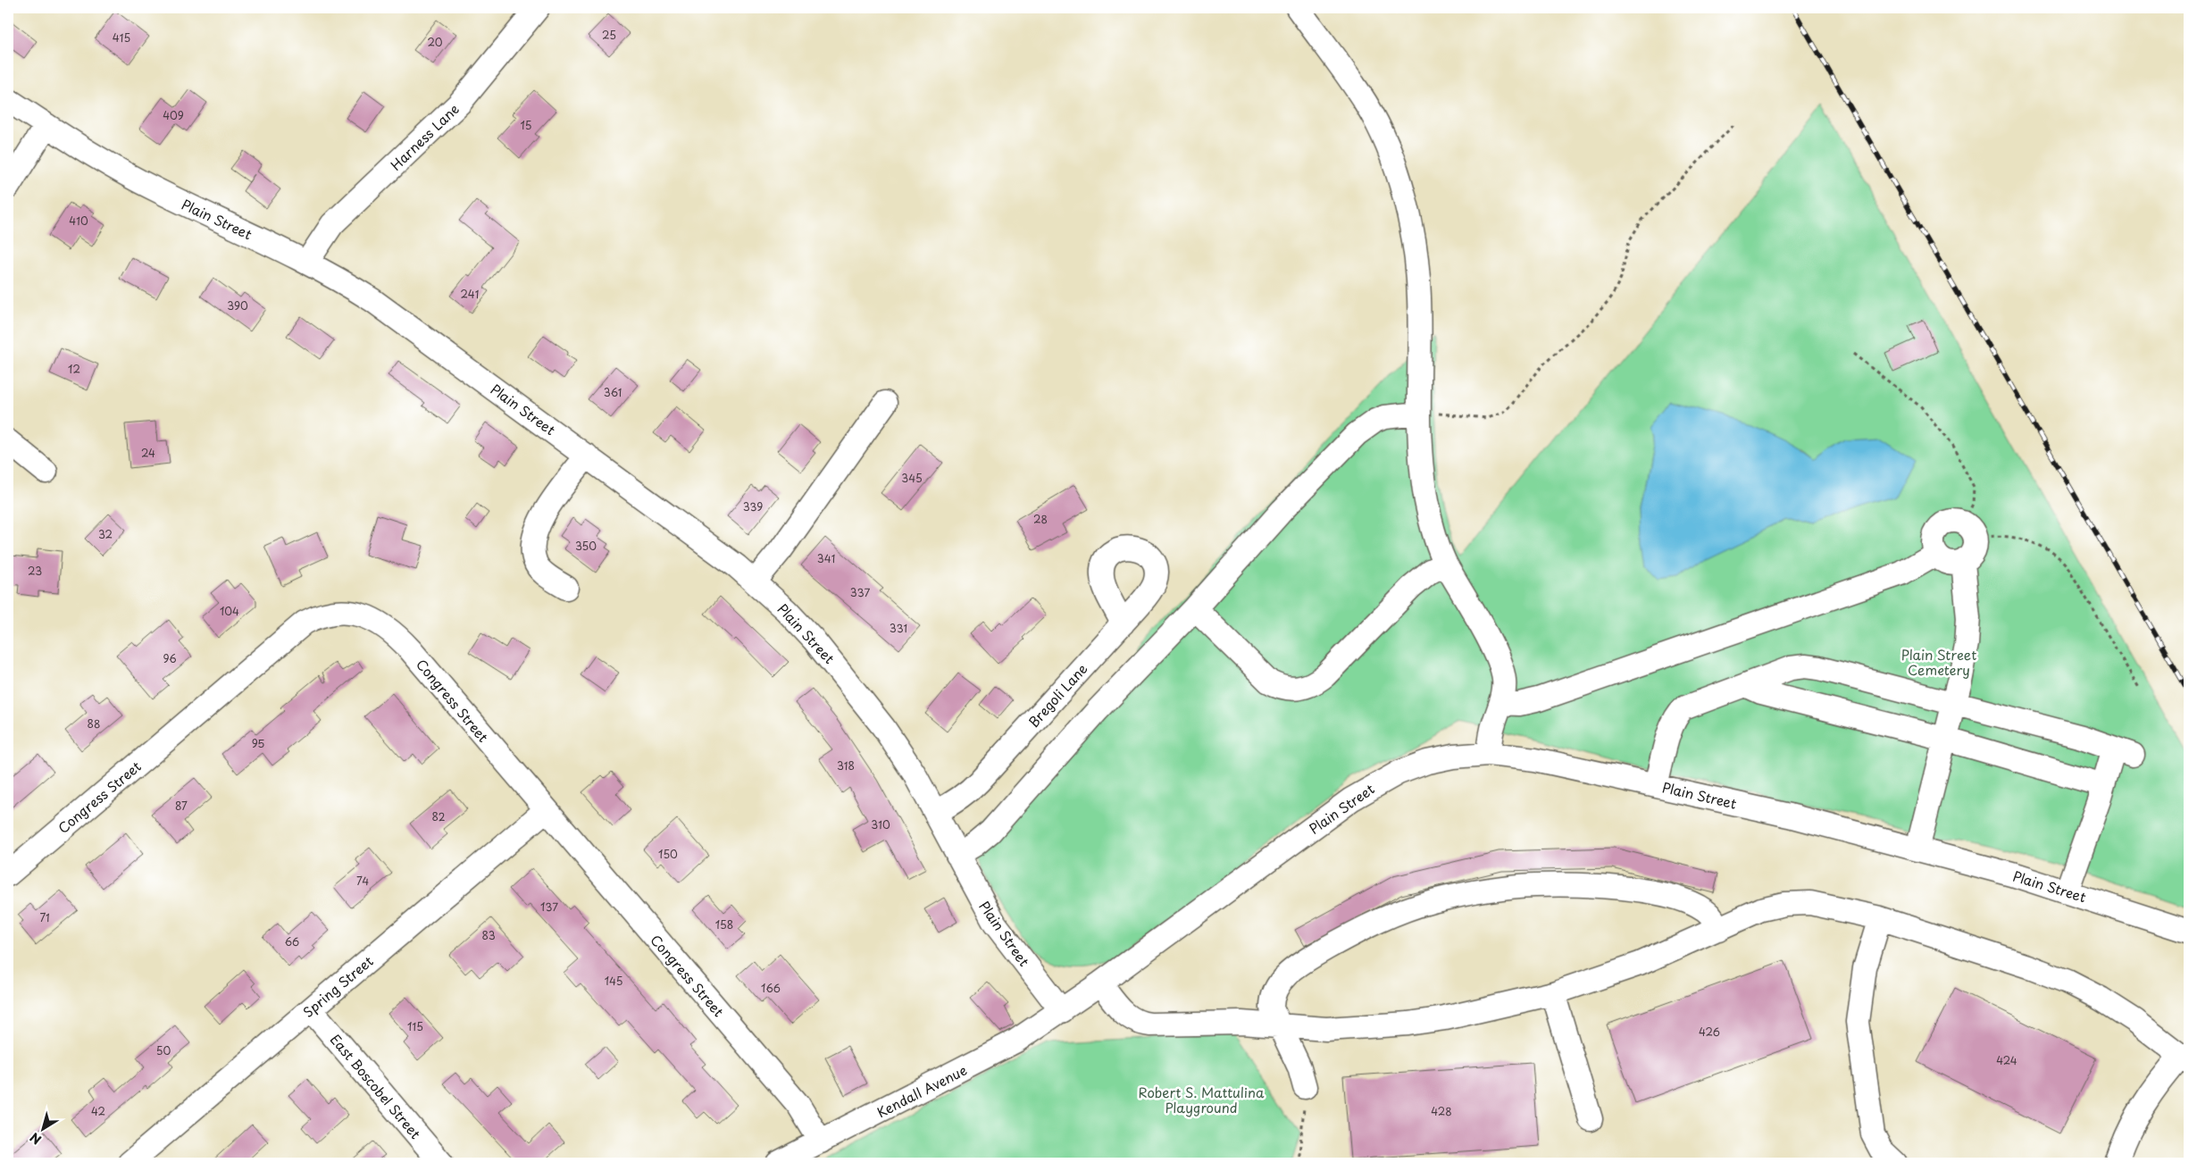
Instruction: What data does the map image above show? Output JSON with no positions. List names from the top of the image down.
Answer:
{
  "streets": {
    "street": [
      "Harness Lane",
      "Plain Street",
      "Bregoli Lane",
      "Congress Street",
      "Spring Street",
      "East Boscobel Street",
      "Kendall Avenue"
    ]
  },
  "crossings": [
    ["Harness Lane", "Plain Street"],
    ["Plain Street", "Bregoli Lane"],
    ["Plain Street", "Kendall Avenue"],
    ["Congress Street", "Spring Street"],
    ["Congress Street", "Kendall Avenue"],
    ["Spring Street", "East Boscobel Street"]
  ],
  "parks": ["Plain Street Cemetery", "Robert S. Mattulina Playground"],
  "house_numbers": [
    "25",
    "415",
    "20",
    "409",
    "15",
    "410",
    "241",
    "390",
    "12",
    "361",
    "24",
    "345",
    "339",
    "28",
    "32",
    "350",
    "341",
    "23",
    "337",
    "104",
    "331",
    "96",
    "88",
    "95",
    "318",
    "87",
    "82",
    "310",
    "150",
    "74",
    "137",
    "71",
    "158",
    "83",
    "66",
    "145",
    "166",
    "115",
    "426",
    "50",
    "424",
    "42",
    "428"
  ],
  "north": "bottom left"
}
